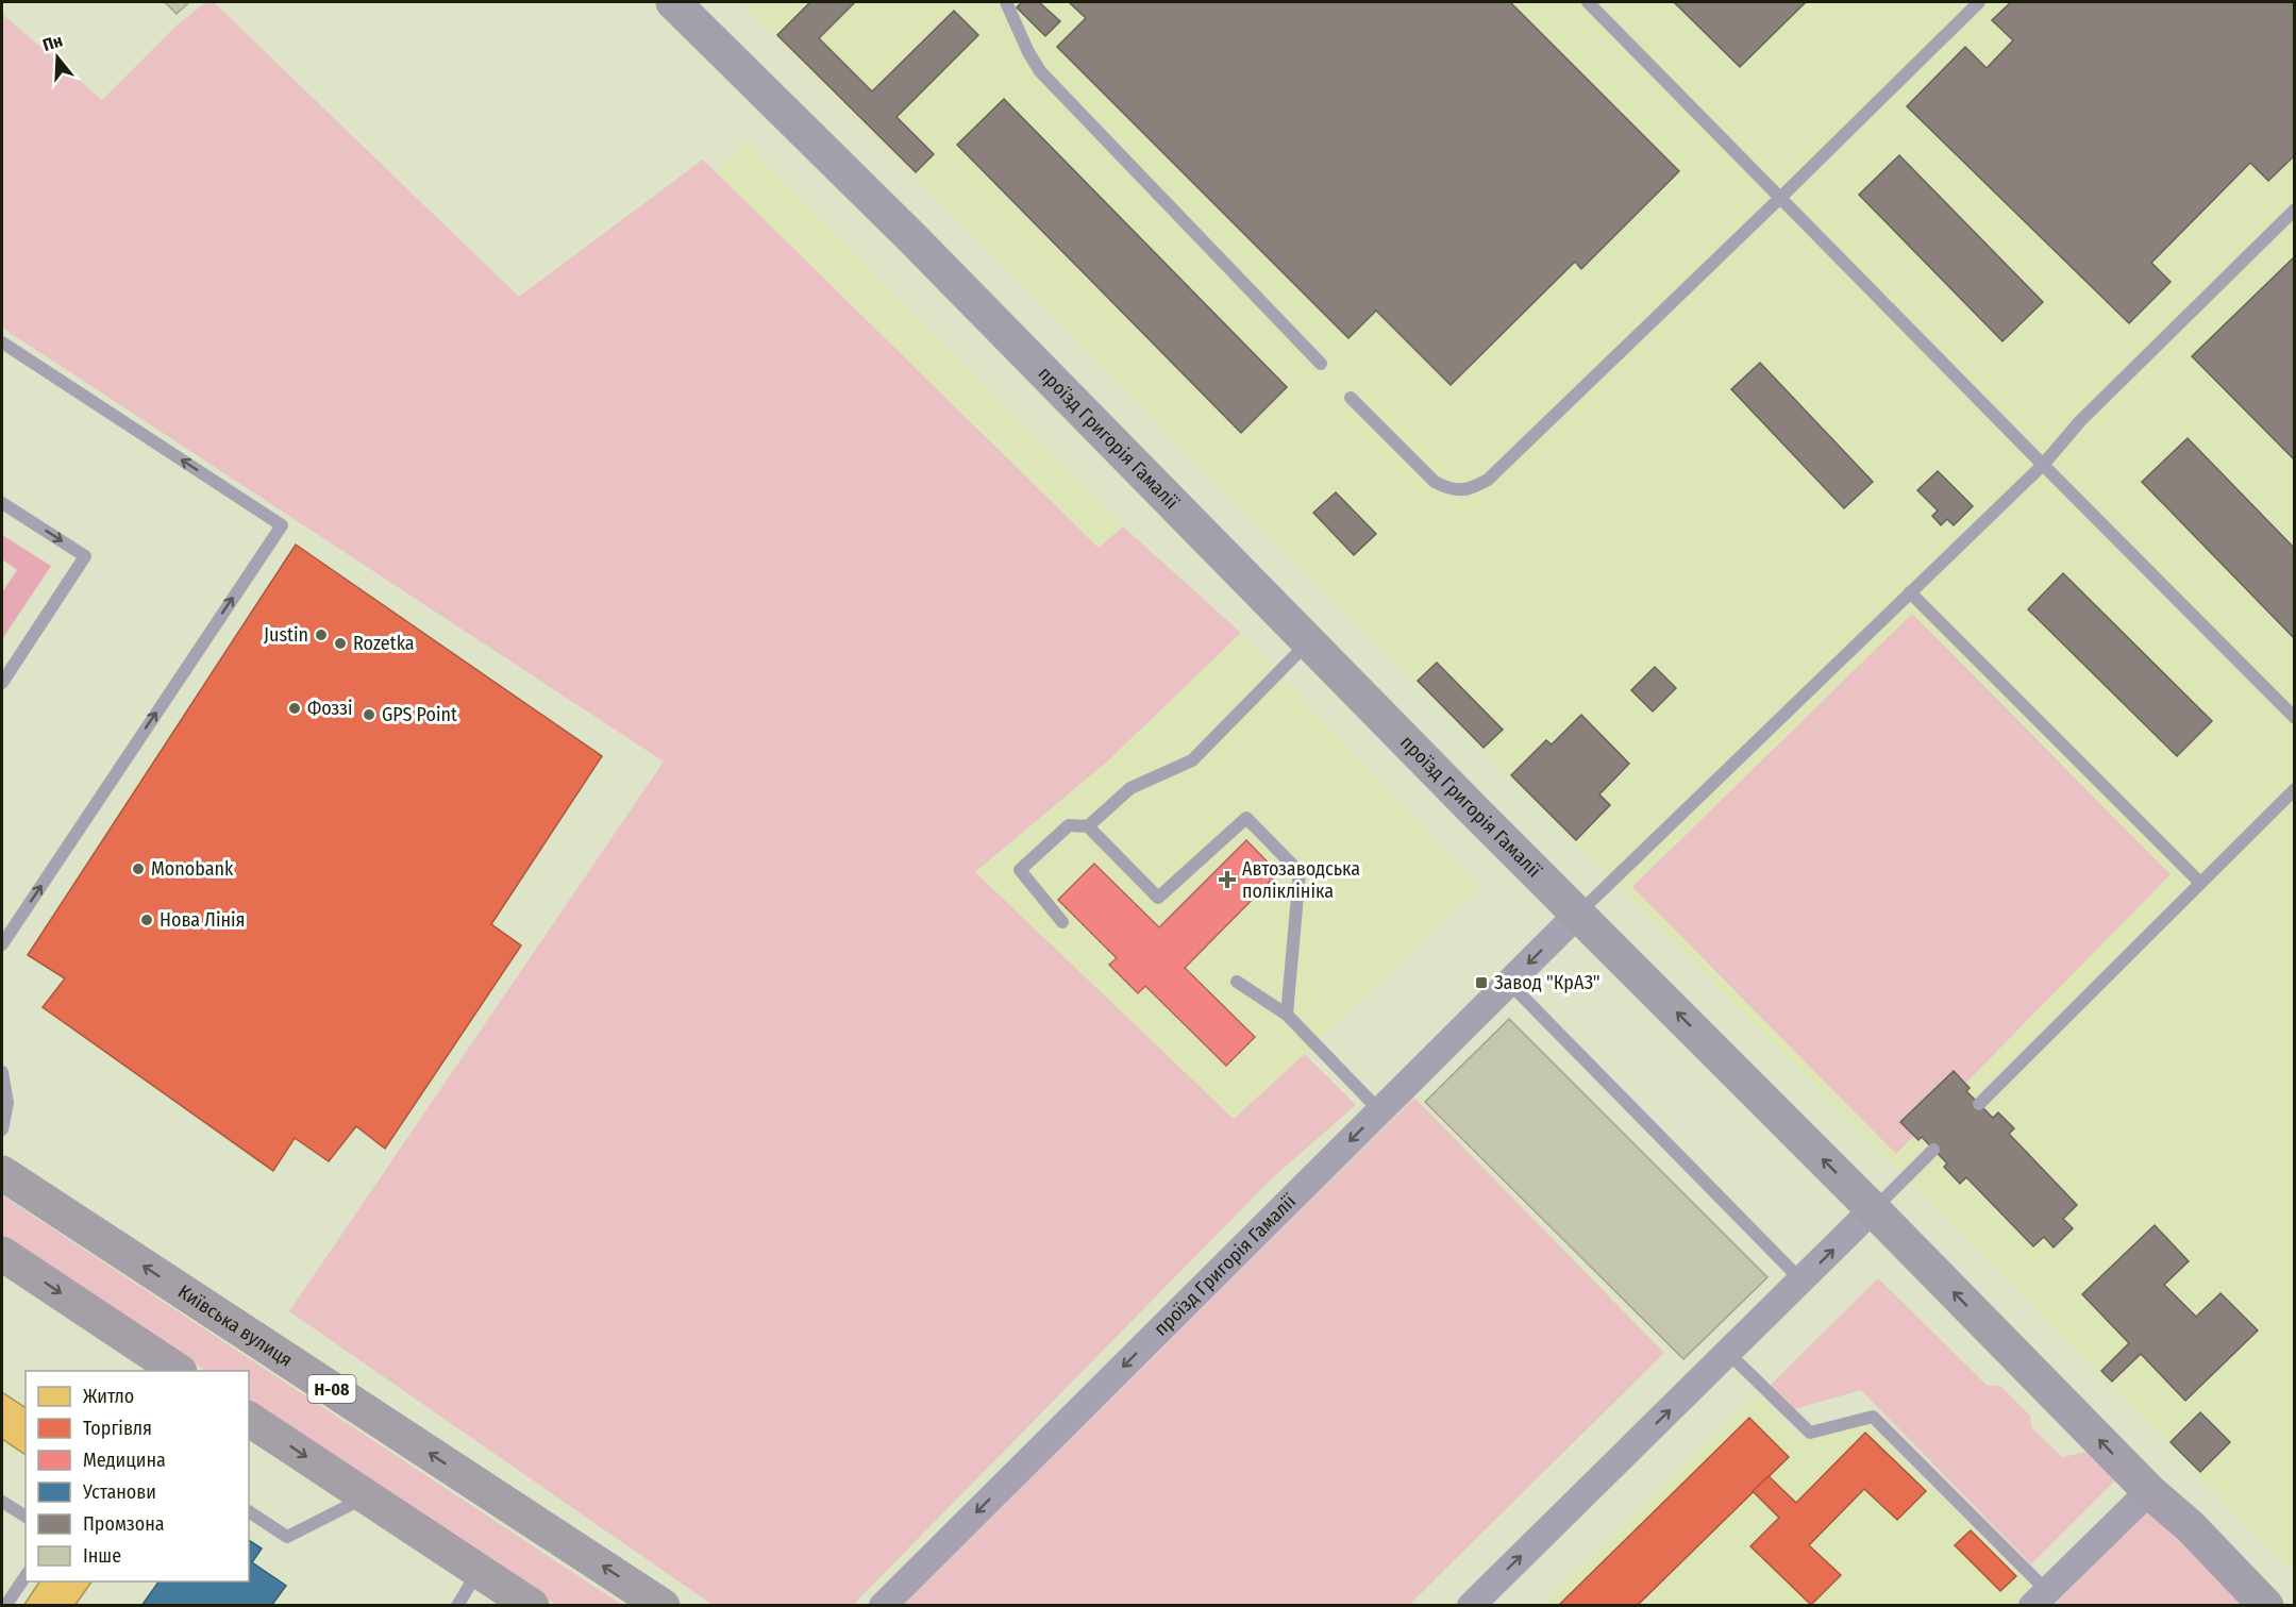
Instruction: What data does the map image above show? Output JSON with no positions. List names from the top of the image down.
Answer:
{
  "streets": {
    "main road": ["Київська вулиця", "Н-08"],
    "street": ["проїзд Григорія Гамалії"]
  },
  "one_way": ["проїзд Григорія Гамалії"],
  "places": {
    "other": [
      "Justin",
      "Rozetka",
      "Фоззі",
      "GPS Point",
      "Monobank",
      "Нова Лінія"
    ],
    "health": ["Автозаводська поліклініка"],
    "transit": ["Завод \"КрАЗ\""]
  },
  "legend": [
    "Житло",
    "Торгівля",
    "Медицина",
    "Установи",
    "Промзона",
    "Інше"
  ],
  "north": "top"
}
